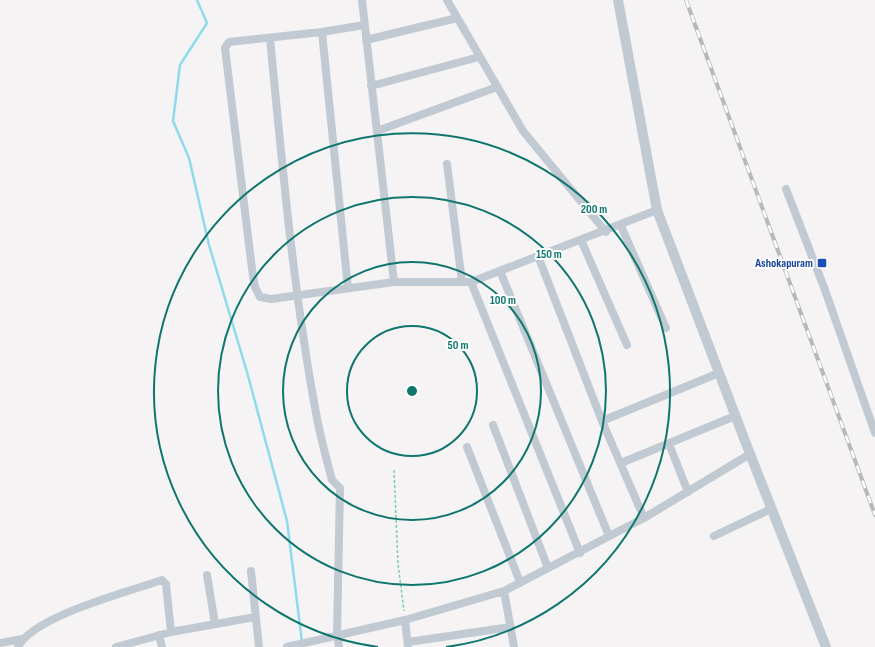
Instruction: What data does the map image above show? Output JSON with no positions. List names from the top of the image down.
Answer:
{
  "places": {
    "transit": ["Ashokapuram"]
  },
  "rings": [
    "200 m",
    "150 m",
    "100 m",
    "50 m"
  ]
}
